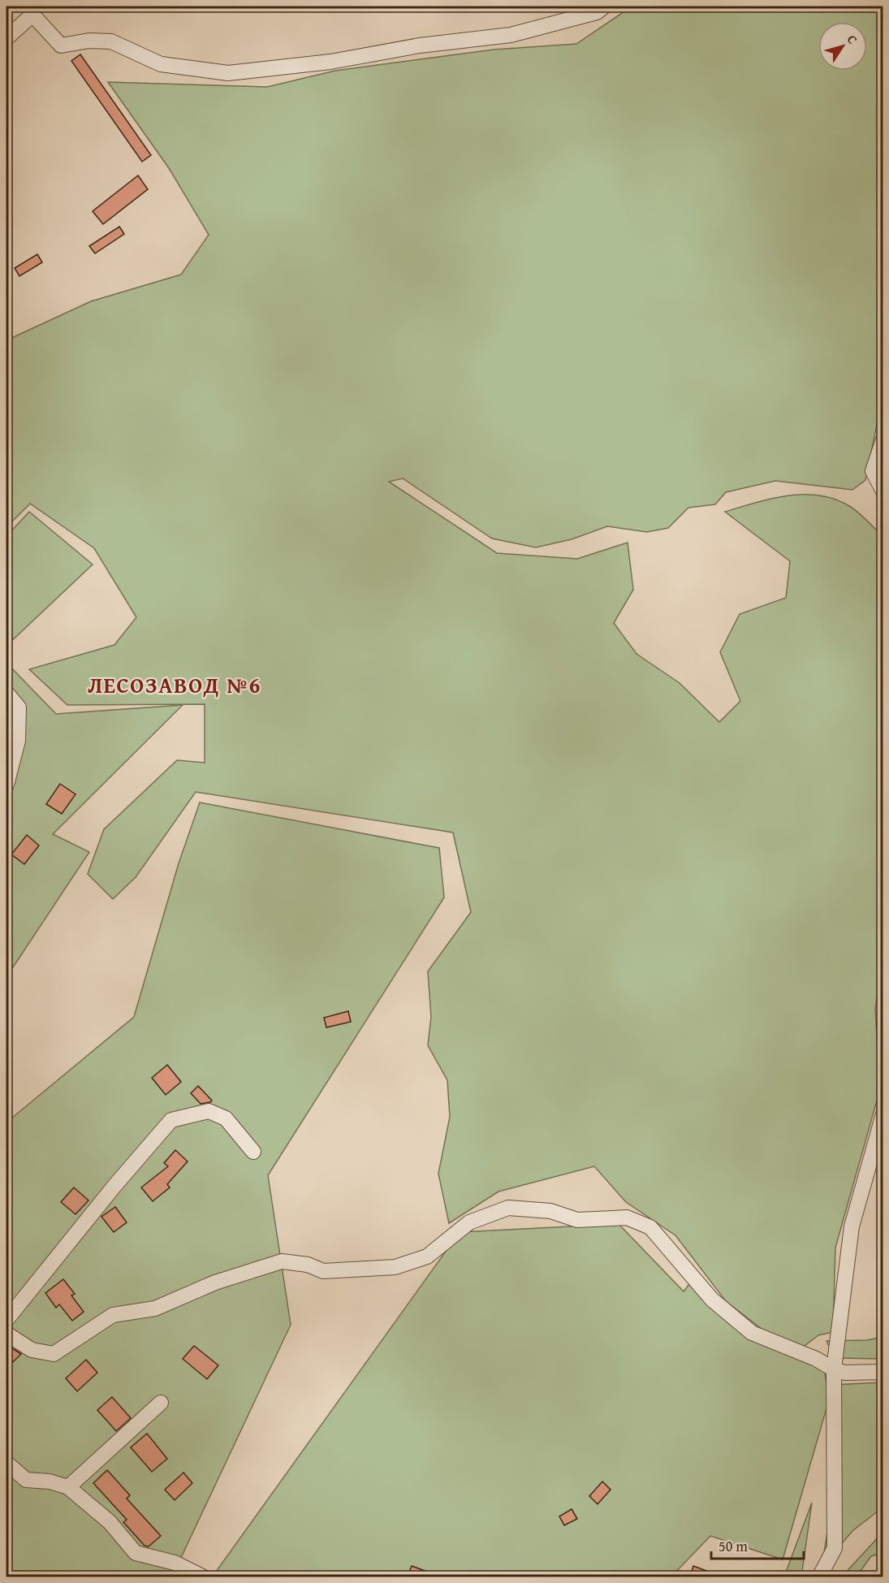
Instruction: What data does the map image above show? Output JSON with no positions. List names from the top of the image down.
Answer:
{
  "districts": ["ЛЕСОЗАВОД №6"],
  "scale_bar": "50 m",
  "north": "top right"
}
